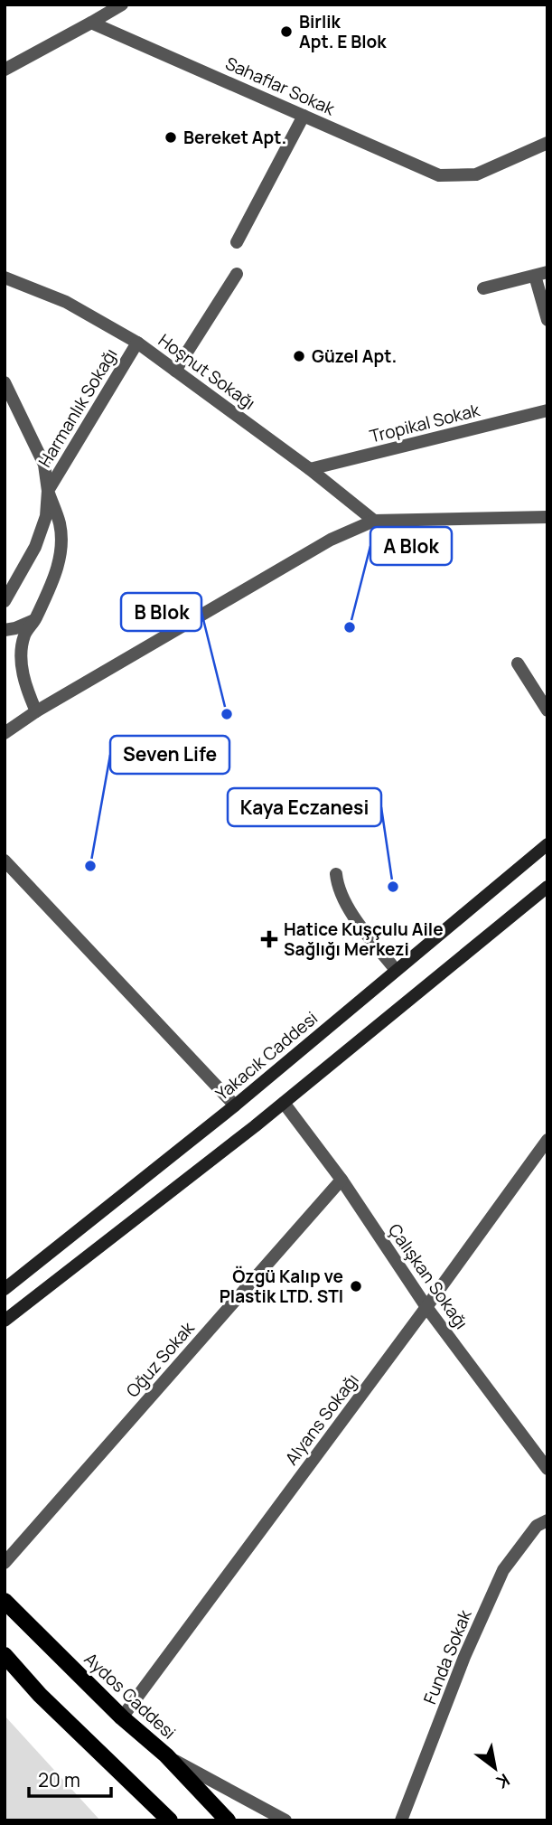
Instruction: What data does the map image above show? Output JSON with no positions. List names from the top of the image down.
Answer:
{
  "streets": {
    "main road": ["Yakacık Caddesi", "Aydos Caddesi"],
    "street": [
      "Sahaflar Sokak",
      "Hoşnut Sokağı",
      "Harmanlık Sokağı",
      "Tropikal Sokak",
      "Çalışkan Sokağı",
      "Oğuz Sokak",
      "Alyans Sokağı",
      "Funda Sokak"
    ]
  },
  "crossings": [
    ["Hoşnut Sokağı", "Harmanlık Sokağı"],
    ["Hoşnut Sokağı", "Tropikal Sokak"],
    ["Çalışkan Sokağı", "Oğuz Sokak"],
    ["Çalışkan Sokağı", "Alyans Sokağı"],
    ["Alyans Sokağı", "Aydos Caddesi"]
  ],
  "places": {
    "other": [
      "Birlik Apt. E Blok",
      "Bereket Apt.",
      "Güzel Apt.",
      "A Blok",
      "B Blok",
      "Seven Life",
      "Kaya Eczanesi",
      "Özgü Kalıp ve Plastik LTD. STI"
    ],
    "health": ["Hatice Kuşçulu Aile Sağlığı Merkezi"]
  },
  "scale_bar": "20 m",
  "north": "bottom right"
}
